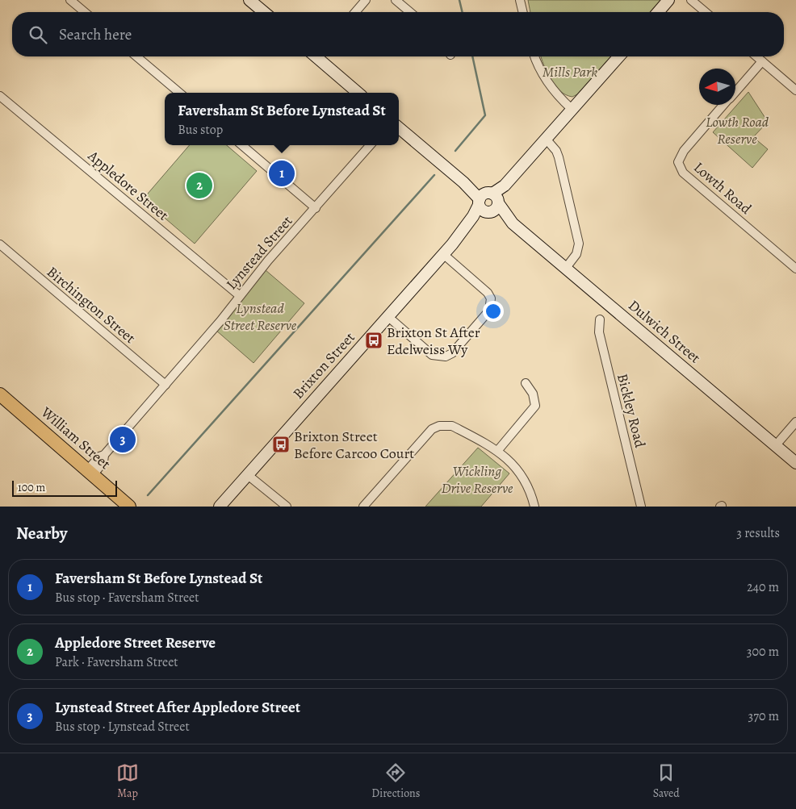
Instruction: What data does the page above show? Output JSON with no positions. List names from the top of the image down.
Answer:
{
  "streets": {
    "main road": ["Dulwich Street", "Brixton Street", "William Street"],
    "street": [
      "Appledore Street",
      "Lowth Road",
      "Lynstead Street",
      "Birchington Street",
      "Bickley Road"
    ]
  },
  "crossings": [
    ["Appledore Street", "Lynstead Street"],
    ["Lynstead Street", "Birchington Street"],
    ["Lynstead Street", "William Street"],
    ["Dulwich Street", "Brixton Street"]
  ],
  "parks": [
    "Mills Park",
    "Lowth Road Reserve",
    "Lynstead Street Reserve",
    "Wickling Drive Reserve"
  ],
  "places": {
    "bus stop": ["Brixton St After Edelweiss Wy", "Brixton Street Before Carcoo Court"]
  },
  "scale_bar": "100 m",
  "north": "left",
  "page": {
    "search": "Search here",
    "popup": ["Faversham St Before Lynstead St", "Bus stop"],
    "pins": ["1", "2", "3"],
    "scale": "100 m",
    "heading": ["Nearby", "3 results"],
    "list": [
      {
        "mark": "1",
        "name": "Faversham St Before Lynstead St",
        "note": "Bus stop · Faversham Street",
        "value": "240 m"
      },
      {
        "mark": "2",
        "name": "Appledore Street Reserve",
        "note": "Park · Faversham Street",
        "value": "300 m"
      },
      {
        "mark": "3",
        "name": "Lynstead Street After Appledore Street",
        "note": "Bus stop · Lynstead Street",
        "value": "370 m"
      }
    ],
    "nav": ["Map", "Directions", "Saved"]
  }
}
